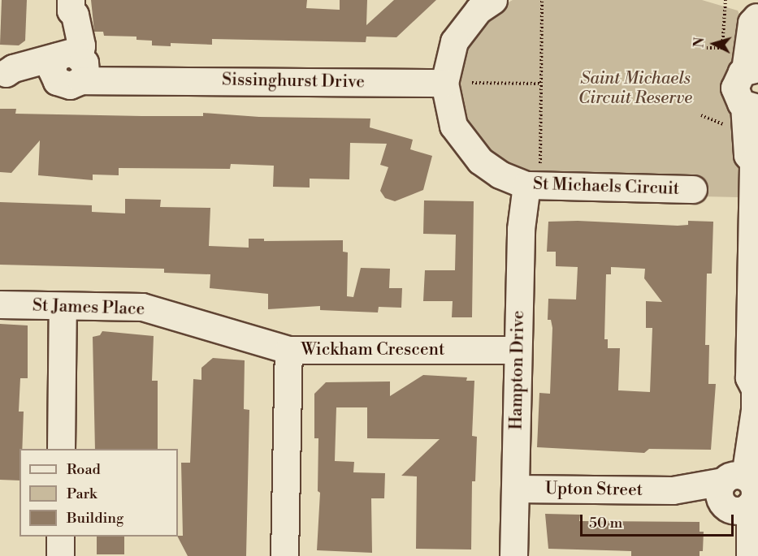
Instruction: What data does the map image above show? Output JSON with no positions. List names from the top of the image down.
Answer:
{
  "streets": {
    "street": [
      "Sissinghurst Drive",
      "St Michaels Circuit",
      "St James Place",
      "Wickham Crescent",
      "Hampton Drive",
      "Upton Street"
    ]
  },
  "crossings": [
    ["Sissinghurst Drive", "St Michaels Circuit"],
    ["St Michaels Circuit", "Hampton Drive"],
    ["St James Place", "Wickham Crescent"],
    ["Wickham Crescent", "Hampton Drive"],
    ["Hampton Drive", "Upton Street"]
  ],
  "parks": ["Saint Michaels Circuit Reserve"],
  "legend": ["Road", "Park", "Building"],
  "scale_bar": "50 m",
  "north": "left"
}
